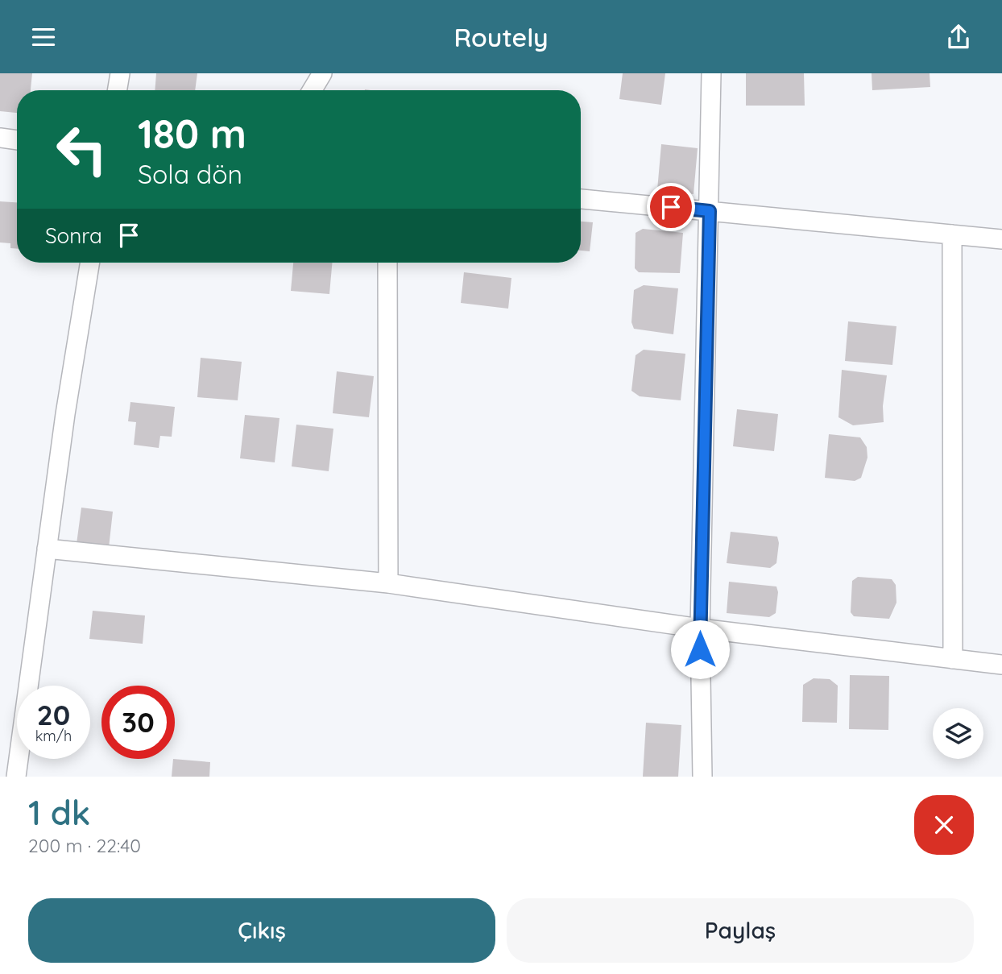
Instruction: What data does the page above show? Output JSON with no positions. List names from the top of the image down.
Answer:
{
  "page": {
    "header": "Routely",
    "turn": ["180 m", "Sola dön"],
    "then": "Sonra",
    "speed": "20 km/h",
    "limit": "30",
    "heading": ["1 dk", "200 m · 22:40"],
    "buttons": ["Çıkış", "Paylaş"]
  }
}
